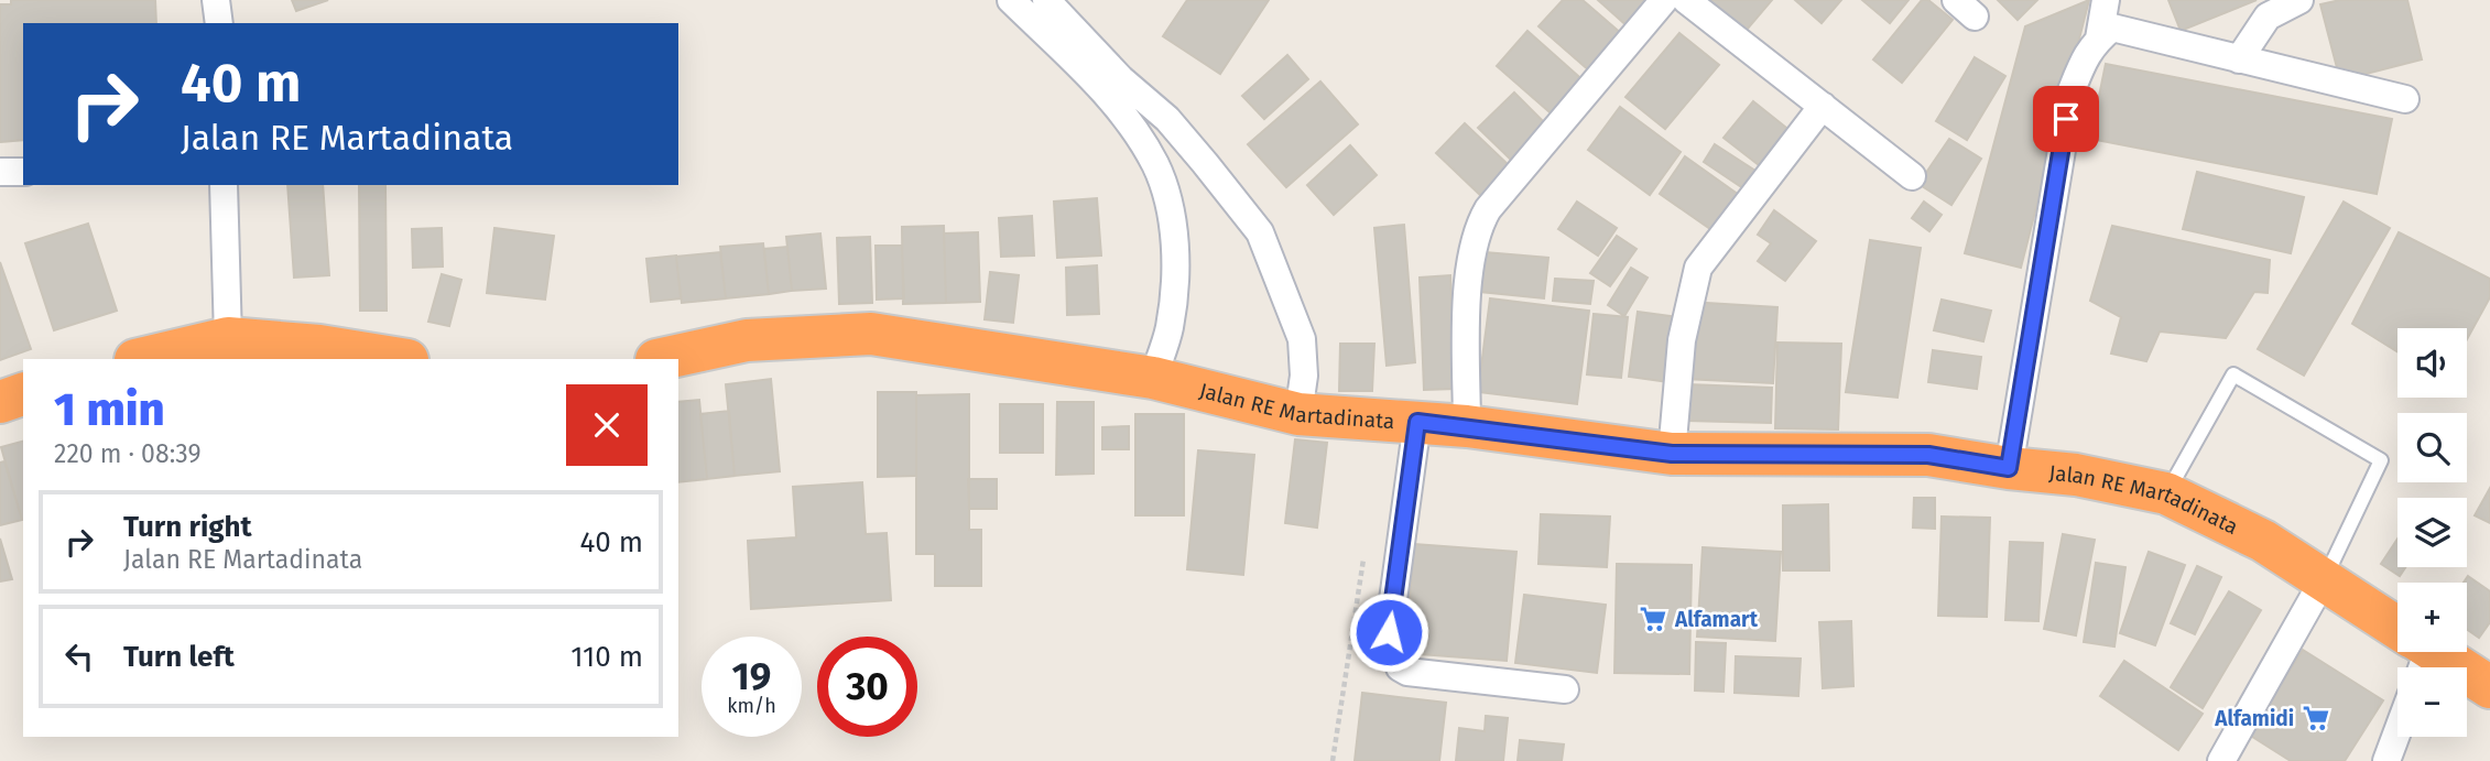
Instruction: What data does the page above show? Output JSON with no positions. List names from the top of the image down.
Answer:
{
  "streets": {
    "highway": ["Jalan RE Martadinata"]
  },
  "places": {
    "supermarket": ["Alfamart", "Alfamidi"]
  },
  "page": {
    "turn": ["40 m", "Jalan RE Martadinata"],
    "map_buttons": ["+", "−"],
    "heading": ["1 min", "220 m · 08:39"],
    "list": [
      {
        "name": "Turn right",
        "note": "Jalan RE Martadinata",
        "value": "40 m"
      },
      {
        "name": "Turn left",
        "value": "110 m"
      }
    ],
    "speed": "19 km/h",
    "limit": "30"
  }
}
